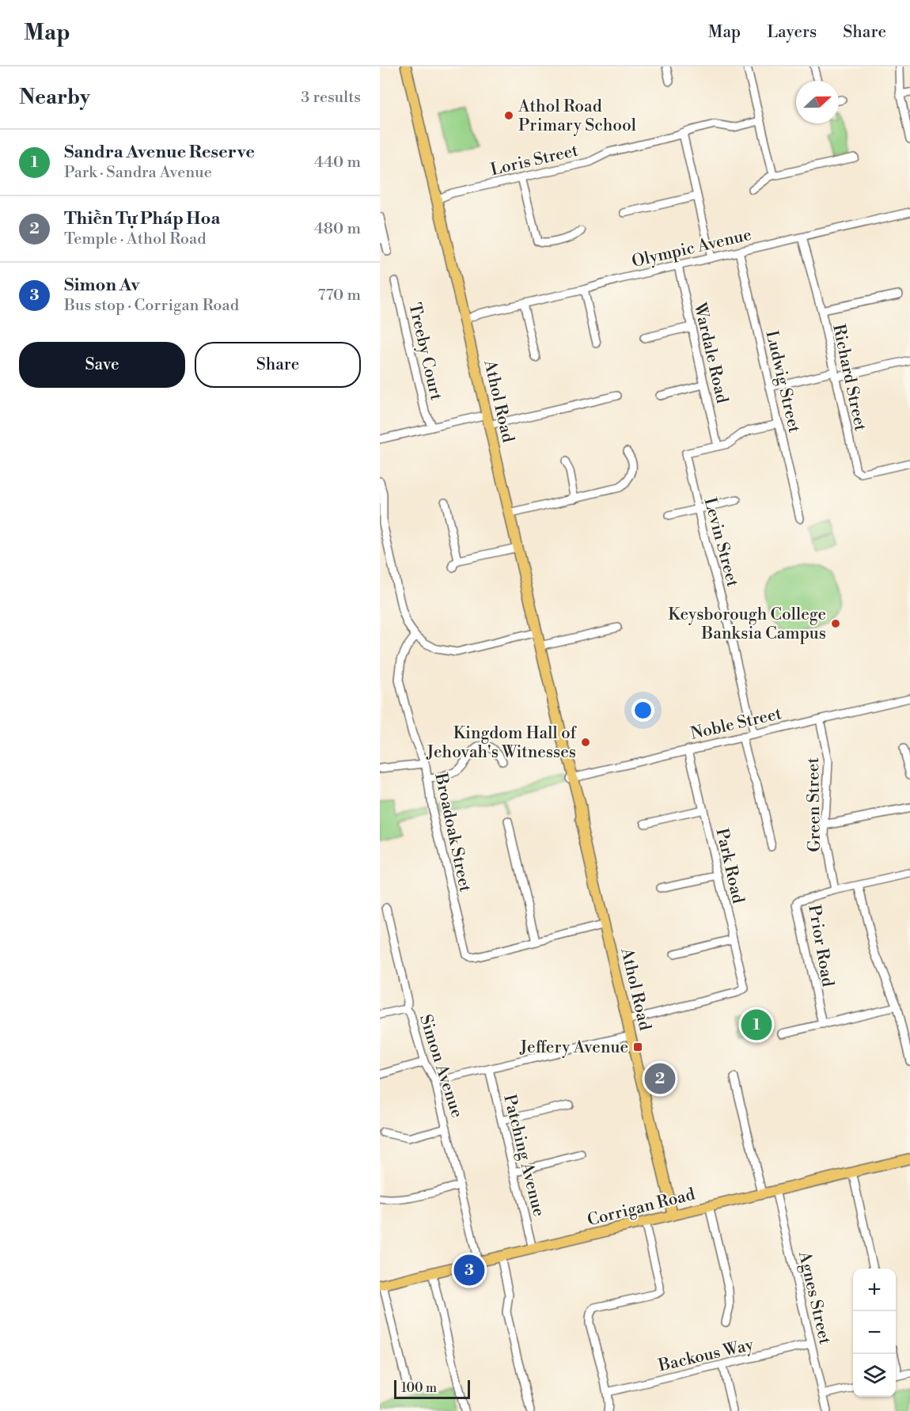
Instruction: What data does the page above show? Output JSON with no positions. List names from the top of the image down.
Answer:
{
  "streets": {
    "main road": ["Athol Road", "Corrigan Road"],
    "street": [
      "Loris Street",
      "Olympic Avenue",
      "Treeby Court",
      "Wardale Road",
      "Richard Street",
      "Ludwig Street",
      "Levin Street",
      "Noble Street",
      "Green Street",
      "Broadoak Street",
      "Park Road",
      "Prior Road",
      "Simon Avenue",
      "Patching Avenue",
      "Agnes Street",
      "Backous Way"
    ]
  },
  "crossings": [
    ["Loris Street", "Athol Road"],
    ["Olympic Avenue", "Wardale Road"],
    ["Olympic Avenue", "Richard Street"],
    ["Olympic Avenue", "Ludwig Street"],
    ["Olympic Avenue", "Athol Road"],
    ["Wardale Road", "Levin Street"],
    ["Ludwig Street", "Levin Street"],
    ["Athol Road", "Noble Street"],
    ["Athol Road", "Park Road"],
    ["Athol Road", "Corrigan Road"],
    ["Levin Street", "Noble Street"],
    ["Noble Street", "Green Street"],
    ["Noble Street", "Park Road"],
    ["Green Street", "Prior Road"],
    ["Simon Avenue", "Corrigan Road"],
    ["Patching Avenue", "Corrigan Road"],
    ["Corrigan Road", "Agnes Street"],
    ["Agnes Street", "Backous Way"]
  ],
  "places": {
    "other": ["Athol Road Primary School", "Keysborough College Banksia Campus", "Kingdom Hall of Jehovah's Witnesses"],
    "transit": ["Jeffery Avenue"]
  },
  "scale_bar": "100 m",
  "north": "right",
  "page": {
    "header": "Map",
    "nav": ["Map", "Layers", "Share"],
    "heading": ["Nearby", "3 results"],
    "list": [
      {
        "mark": "1",
        "name": "Sandra Avenue Reserve",
        "note": "Park · Sandra Avenue",
        "value": "440 m"
      },
      {
        "mark": "2",
        "name": "Thiền Tự Pháp Hoa",
        "note": "Temple · Athol Road",
        "value": "480 m"
      },
      {
        "mark": "3",
        "name": "Simon Av",
        "note": "Bus stop · Corrigan Road",
        "value": "770 m"
      }
    ],
    "buttons": ["Save", "Share"],
    "pins": ["1", "2", "3"],
    "map_buttons": ["+", "−"],
    "scale": "100 m"
  }
}
